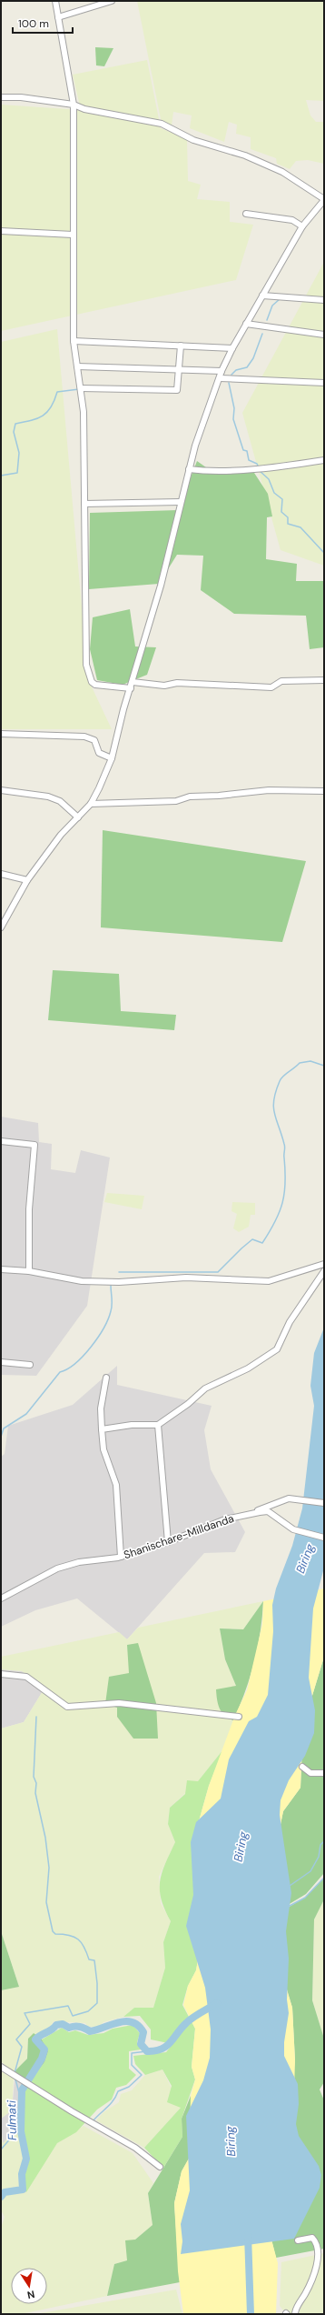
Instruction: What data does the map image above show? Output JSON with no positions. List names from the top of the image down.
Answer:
{
  "streets": {
    "street": ["Shanischare-Milldanda"]
  },
  "water": ["Biring", "Fulmati"],
  "scale_bar": "100 m",
  "north": "bottom"
}
